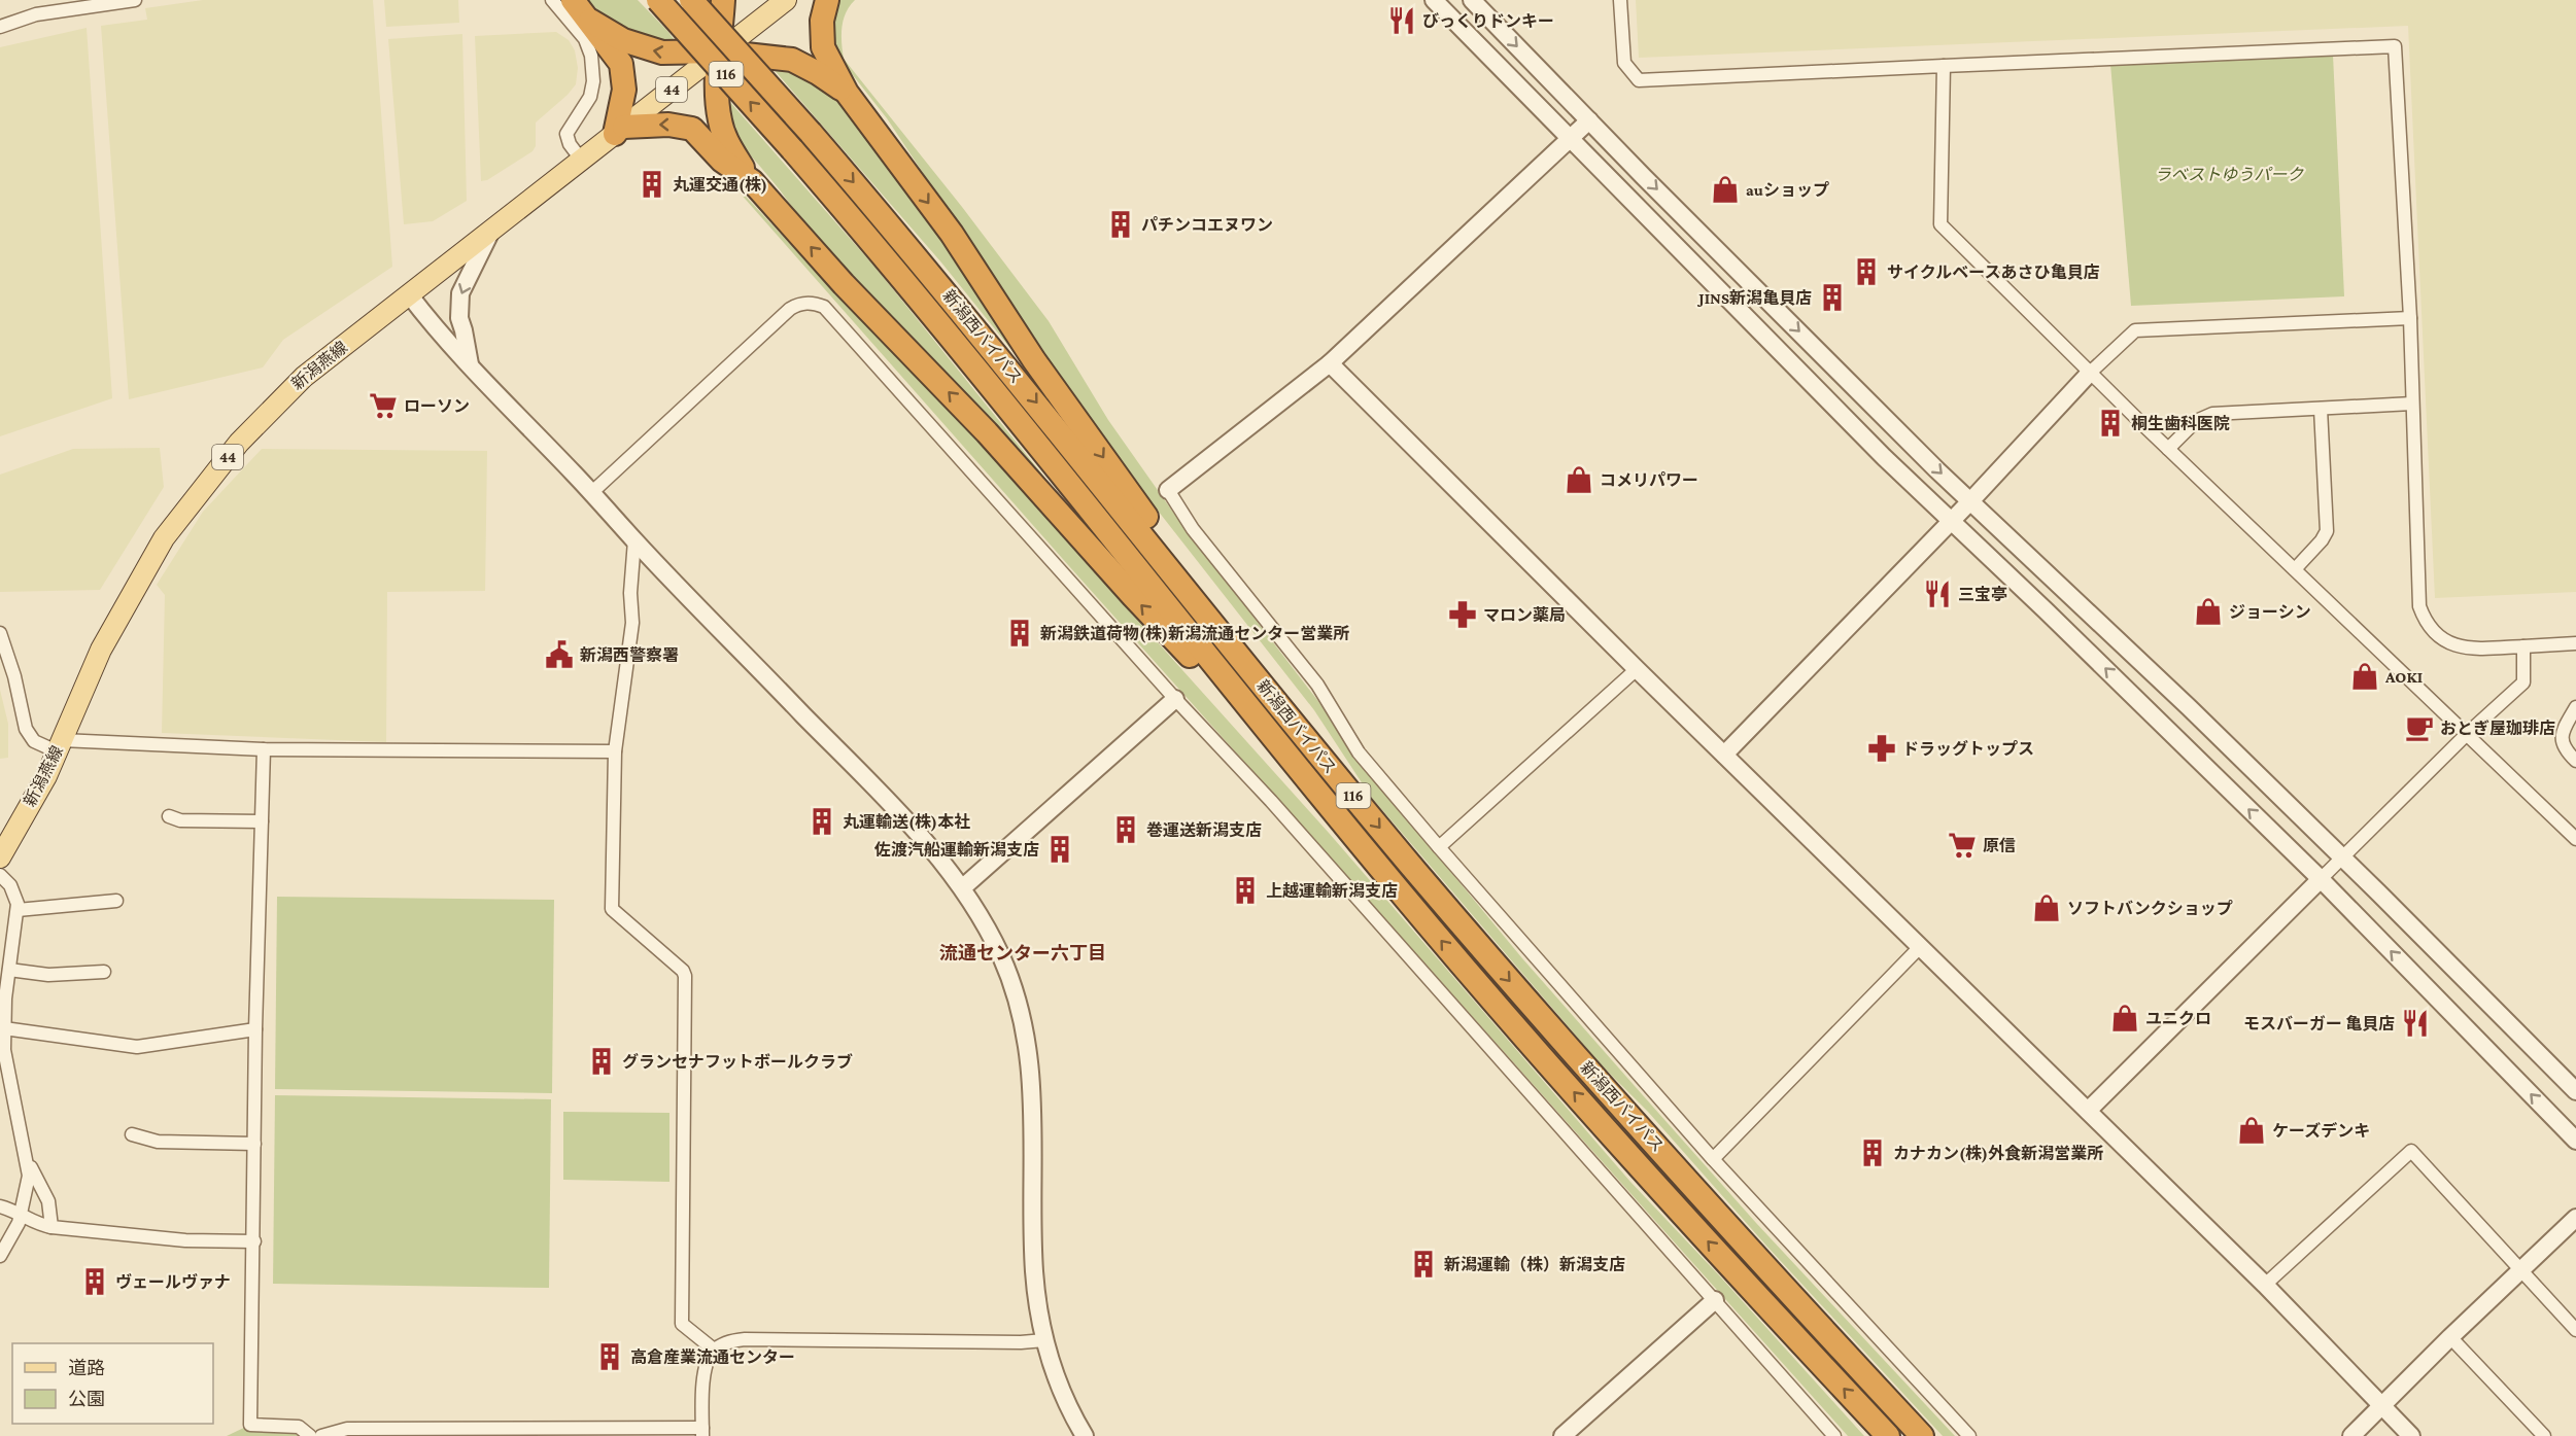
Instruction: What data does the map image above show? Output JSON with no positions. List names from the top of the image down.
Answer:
{
  "streets": {
    "highway": ["116", "新潟西バイパス"],
    "main road": ["44", "新潟燕線"]
  },
  "districts": ["流通センター六丁目"],
  "parks": ["ラベストゆうパーク"],
  "places": {
    "restaurant": ["びっくりドンキー", "三宝亭", "モスバーガー 亀貝店"],
    "building": [
      "丸運交通(株)",
      "パチンコエヌワン",
      "サイクルベースあさひ亀貝店",
      "JINS新潟亀貝店",
      "桐生歯科医院",
      "新潟鉄道荷物(株)新潟流通センター営業所",
      "丸運輸送(株)本社",
      "巻運送新潟支店",
      "佐渡汽船運輸新潟支店",
      "上越運輸新潟支店",
      "グランセナフットボールクラブ",
      "カナカン(株)外食新潟営業所",
      "新潟運輸（株）新潟支店",
      "ヴェールヴァナ",
      "高倉産業流通センター"
    ],
    "shop": [
      "auショップ",
      "コメリパワー",
      "ジョーシン",
      "AOKI",
      "ソフトバンクショップ",
      "ユニクロ",
      "ケーズデンキ"
    ],
    "supermarket": ["ローソン", "原信"],
    "pharmacy": ["マロン薬局", "ドラッグトップス"],
    "public building": ["新潟西警察署"],
    "cafe": ["おとぎ屋珈琲店"]
  },
  "legend": ["道路", "公園"]
}
